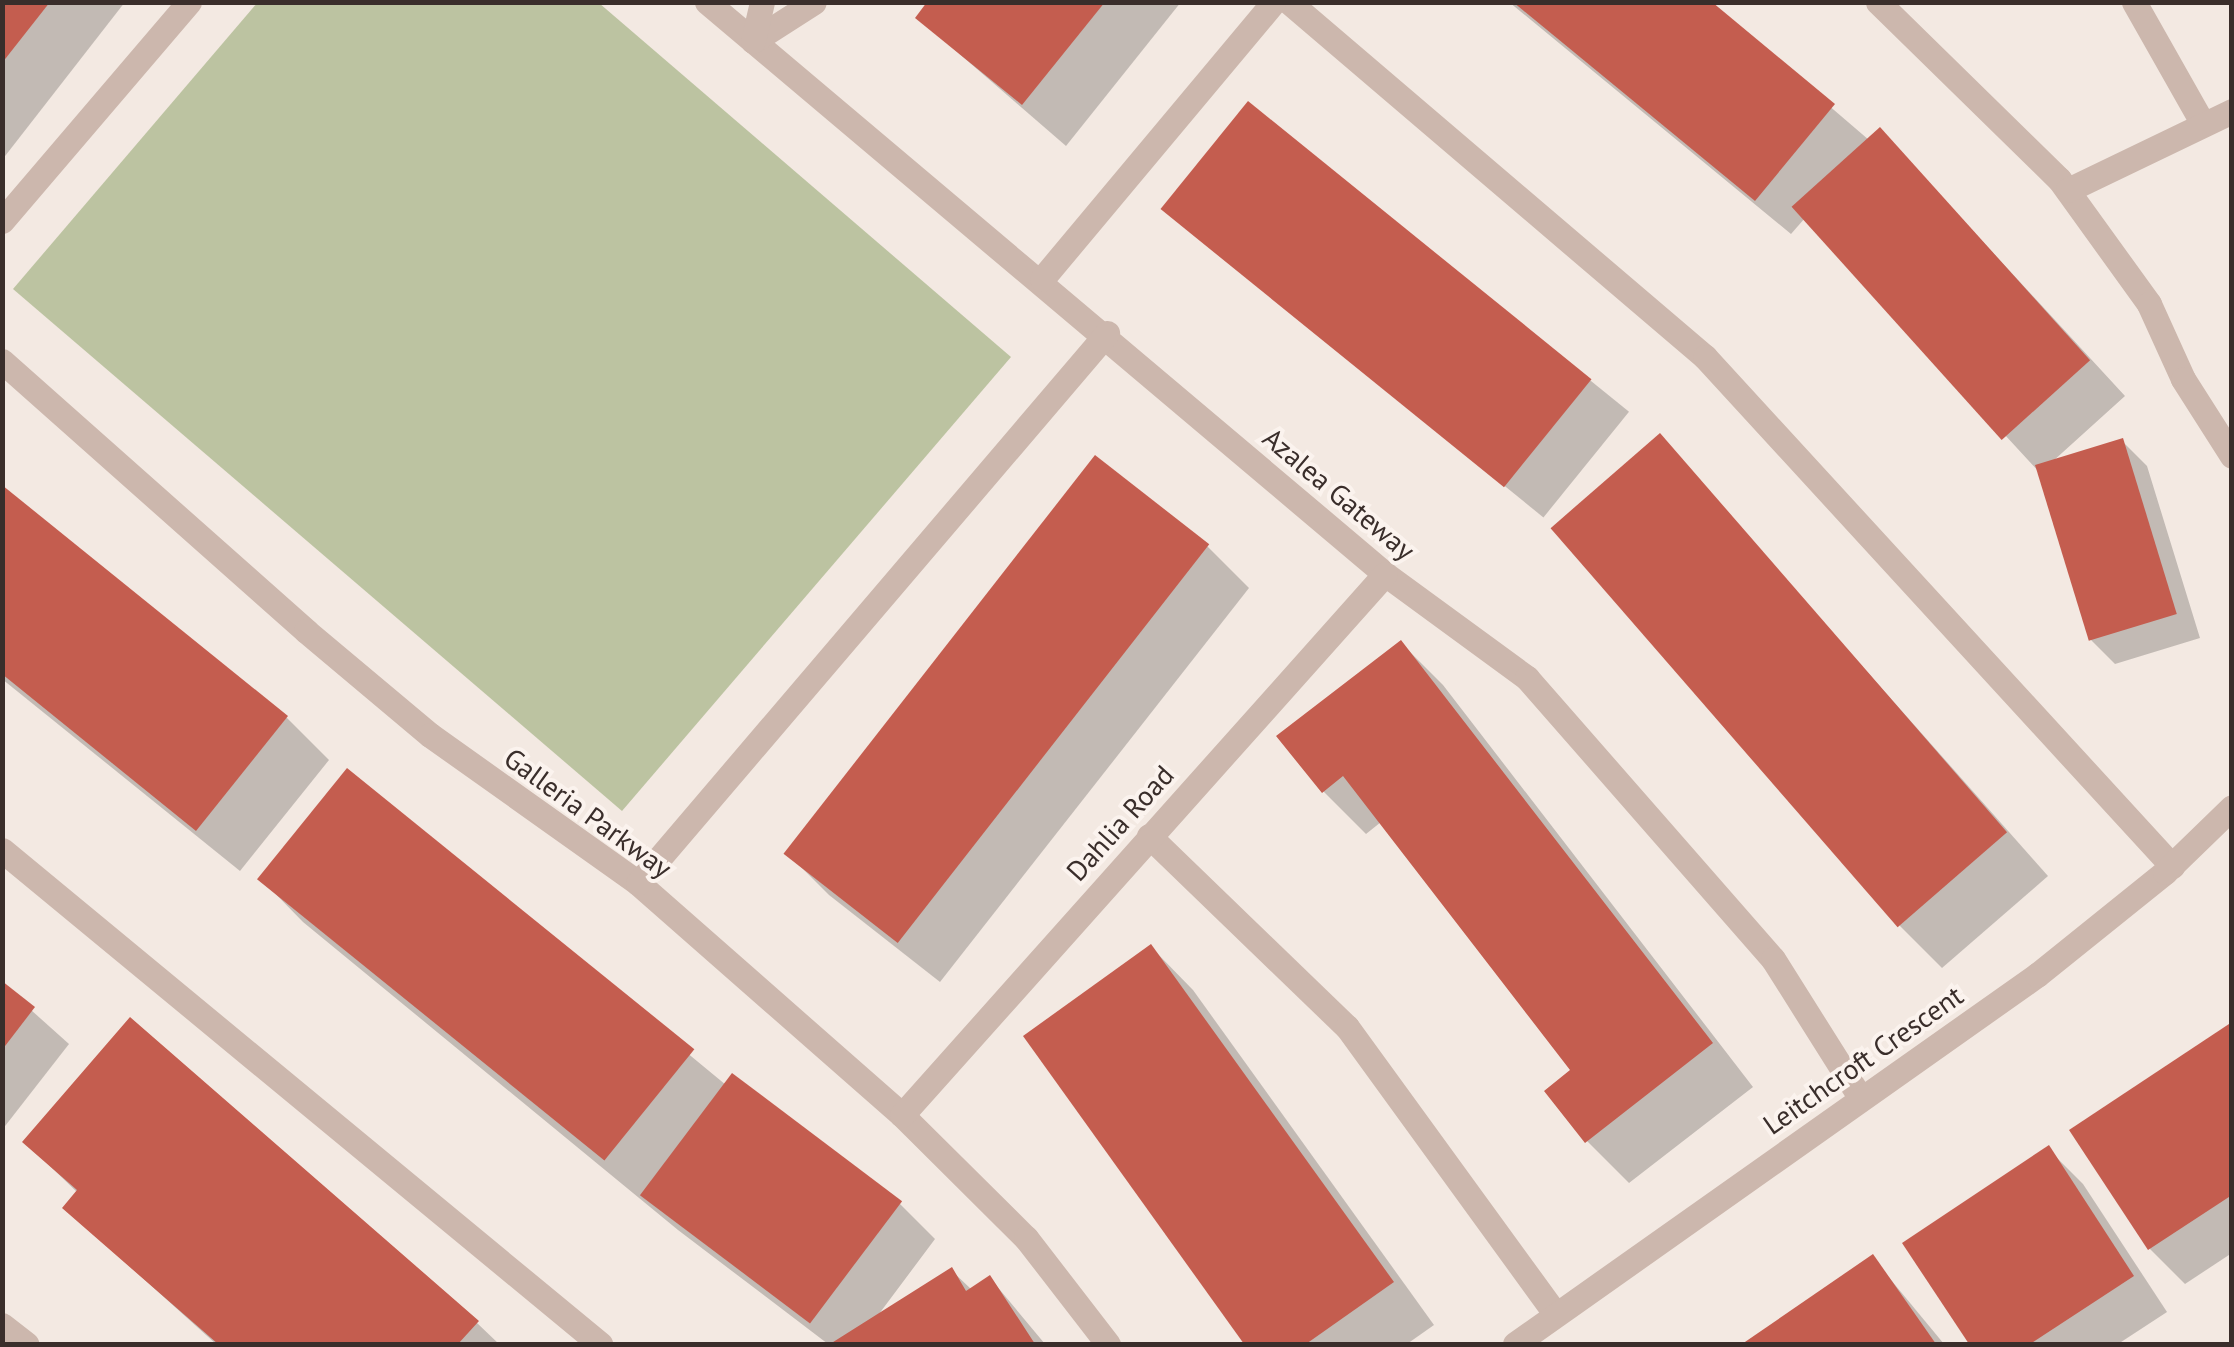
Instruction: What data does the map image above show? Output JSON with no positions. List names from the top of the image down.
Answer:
{
  "streets": {
    "street": [
      "Azalea Gateway",
      "Galleria Parkway",
      "Dahlia Road",
      "Leitchcroft Crescent"
    ]
  },
  "crossings": [
    ["Azalea Gateway", "Dahlia Road"],
    ["Azalea Gateway", "Leitchcroft Crescent"],
    ["Galleria Parkway", "Dahlia Road"]
  ]
}
